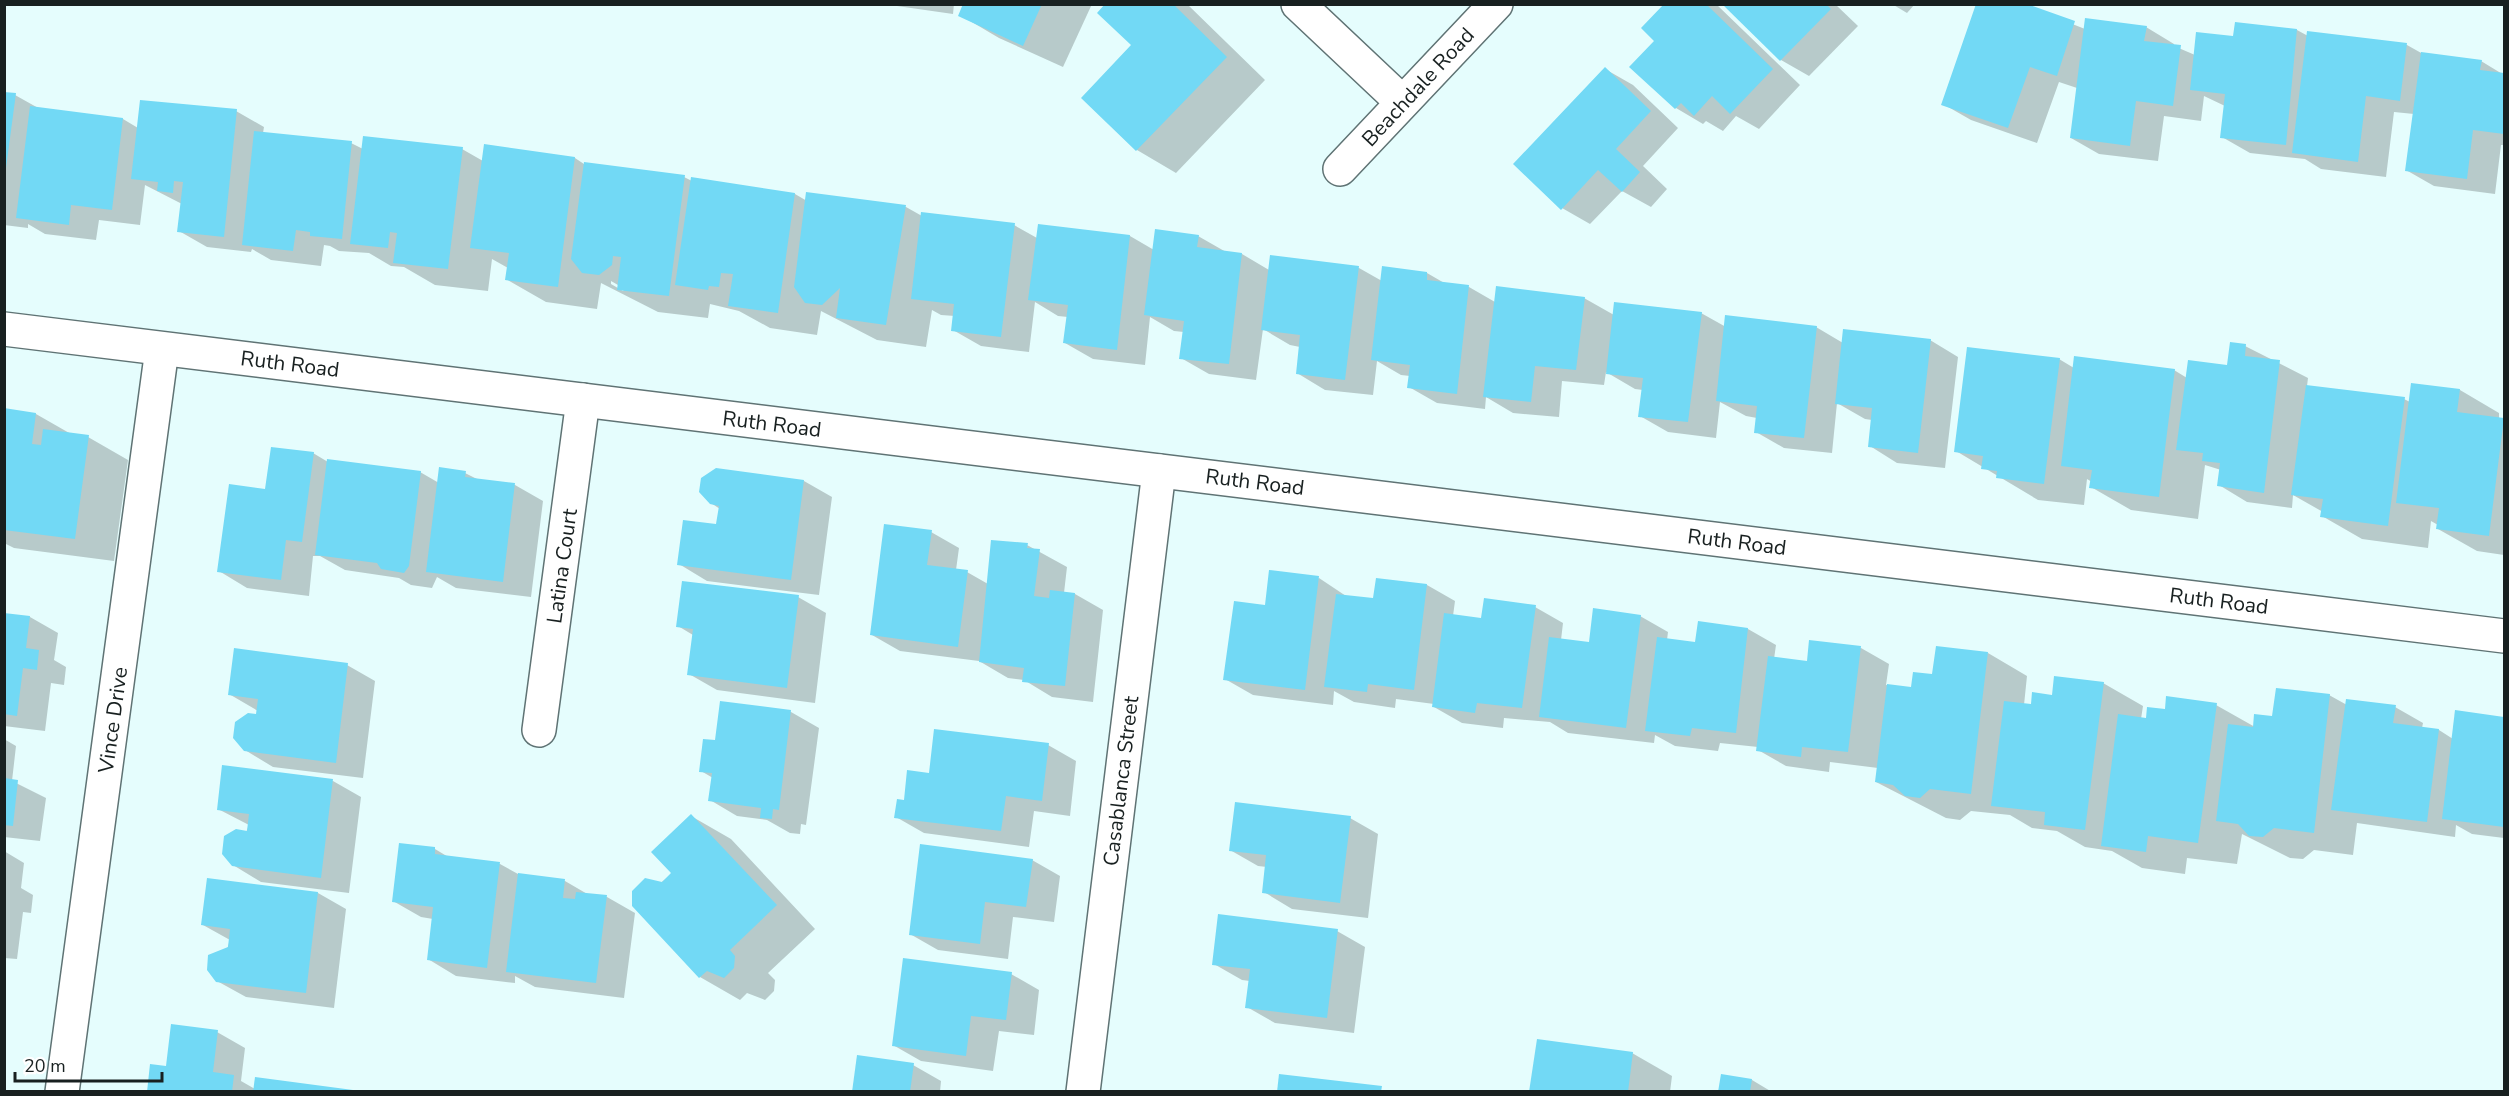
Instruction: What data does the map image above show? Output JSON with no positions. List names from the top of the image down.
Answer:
{
  "streets": {
    "street": [
      "Beachdale Road",
      "Ruth Road",
      "Latina Court",
      "Vince Drive",
      "Casablanca Street"
    ]
  },
  "crossings": [
    ["Ruth Road", "Latina Court"],
    ["Ruth Road", "Vince Drive"],
    ["Ruth Road", "Casablanca Street"]
  ],
  "scale_bar": "20 m"
}
